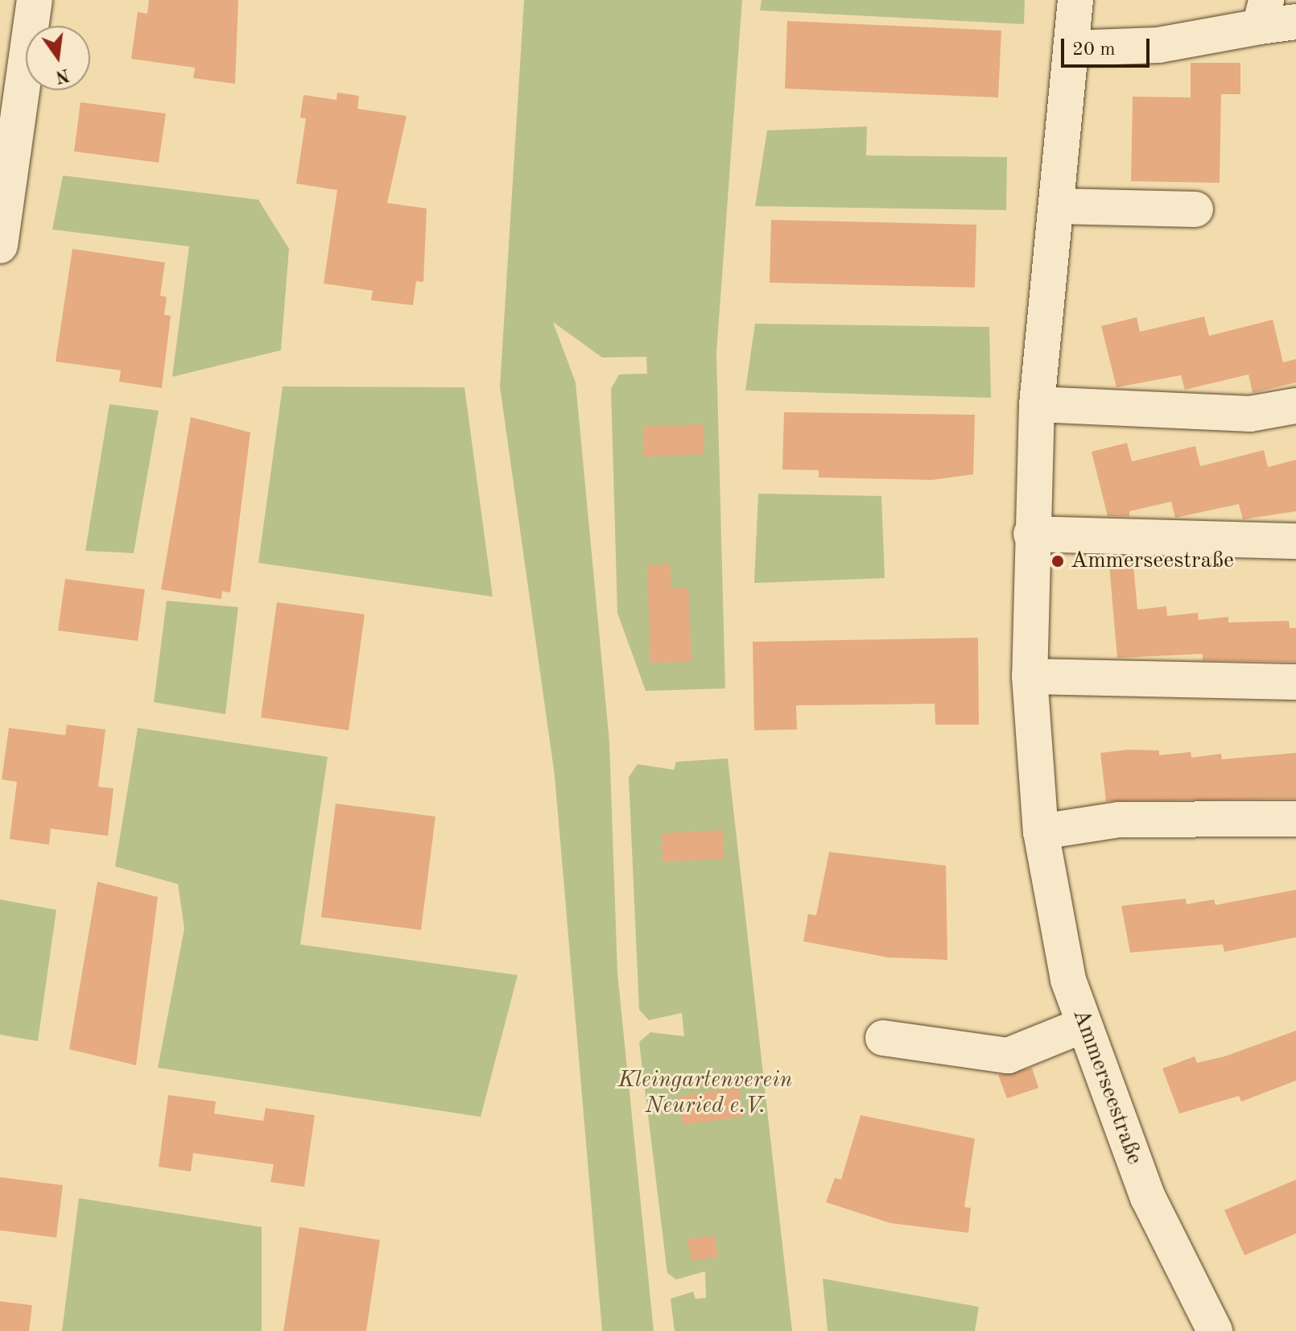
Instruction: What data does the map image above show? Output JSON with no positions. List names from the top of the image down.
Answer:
{
  "streets": {
    "street": ["Ammerseestraße"]
  },
  "parks": ["Kleingartenverein Neuried e.V."],
  "places": ["Ammerseestraße"],
  "scale_bar": "20 m",
  "north": "bottom"
}
